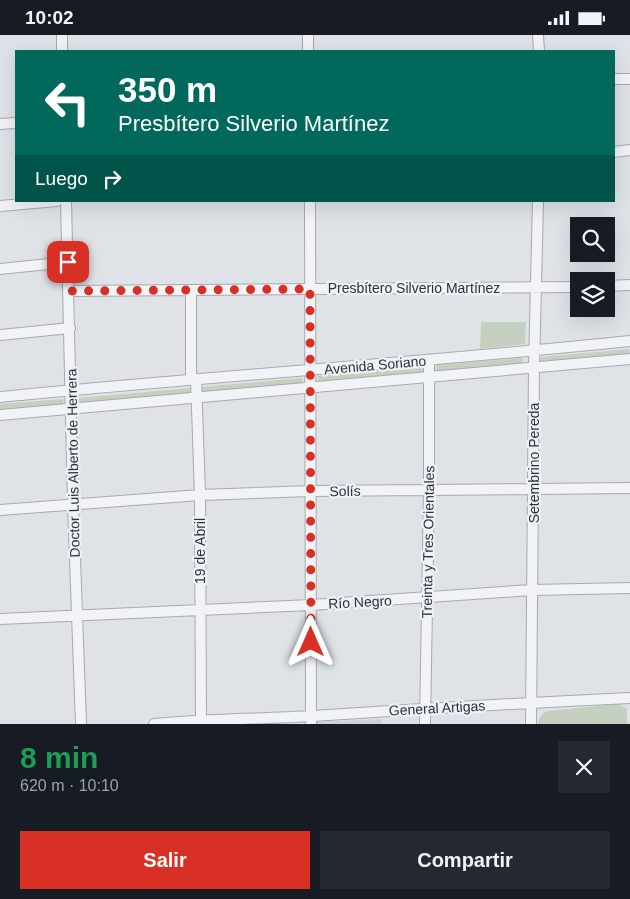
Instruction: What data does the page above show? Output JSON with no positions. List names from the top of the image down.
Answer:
{
  "streets": {
    "street": [
      "Presbítero Silverio Martínez",
      "Avenida Soriano",
      "Doctor Luis Alberto de Herrera",
      "Setembrino Pereda",
      "Solís",
      "Treinta y Tres Orientales",
      "19 de Abril",
      "Río Negro",
      "General Artigas"
    ]
  },
  "crossings": [
    ["Presbítero Silverio Martínez", "Doctor Luis Alberto de Herrera"],
    ["Presbítero Silverio Martínez", "Setembrino Pereda"],
    ["Presbítero Silverio Martínez", "19 de Abril"],
    ["Avenida Soriano", "Doctor Luis Alberto de Herrera"],
    ["Avenida Soriano", "Setembrino Pereda"],
    ["Avenida Soriano", "Treinta y Tres Orientales"],
    ["Avenida Soriano", "19 de Abril"],
    ["Doctor Luis Alberto de Herrera", "Solís"],
    ["Doctor Luis Alberto de Herrera", "Río Negro"],
    ["Setembrino Pereda", "Solís"],
    ["Setembrino Pereda", "Río Negro"],
    ["Setembrino Pereda", "General Artigas"],
    ["Solís", "Treinta y Tres Orientales"],
    ["Solís", "19 de Abril"],
    ["Treinta y Tres Orientales", "Río Negro"],
    ["Treinta y Tres Orientales", "General Artigas"],
    ["19 de Abril", "Río Negro"],
    ["19 de Abril", "General Artigas"]
  ],
  "page": {
    "status": "10:02",
    "turn": ["350 m", "Presbítero Silverio Martínez"],
    "then": "Luego",
    "heading": ["8 min", "620 m · 10:10"],
    "buttons": ["Salir", "Compartir"]
  }
}
